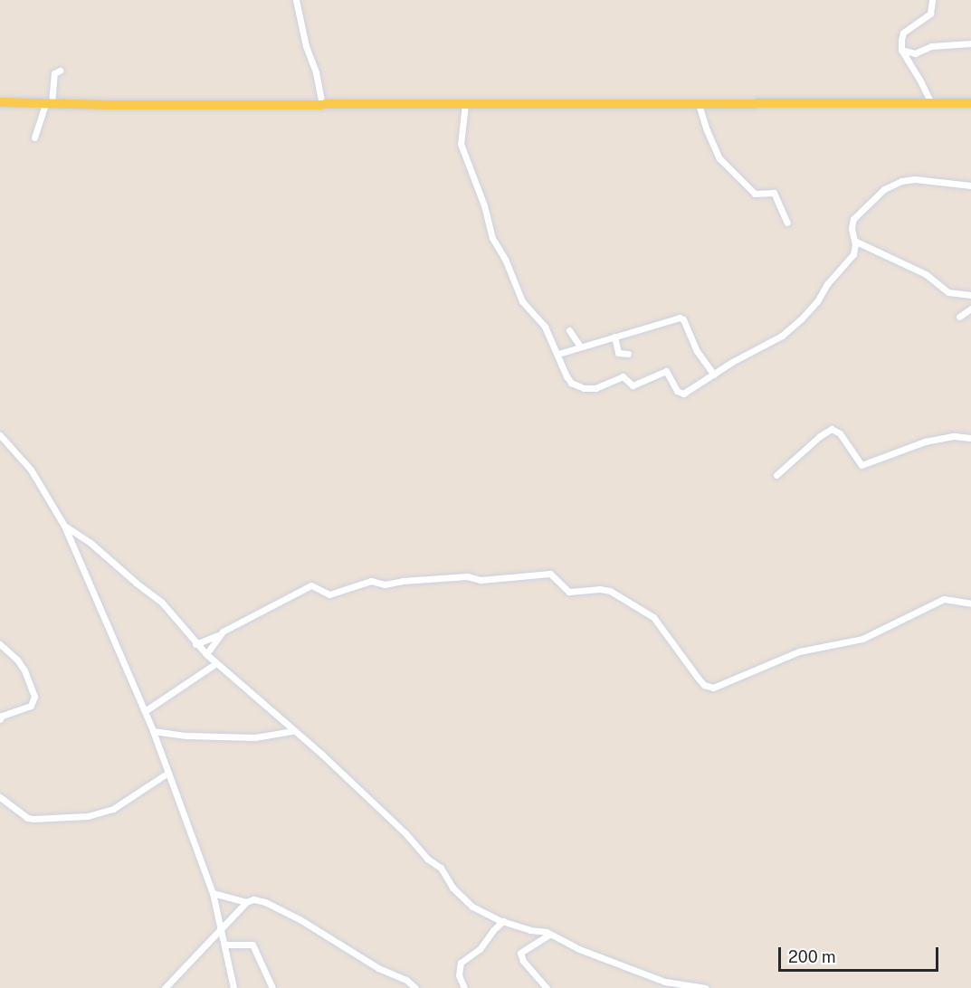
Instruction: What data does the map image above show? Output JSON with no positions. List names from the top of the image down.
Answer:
{
  "scale_bar": "200 m"
}
